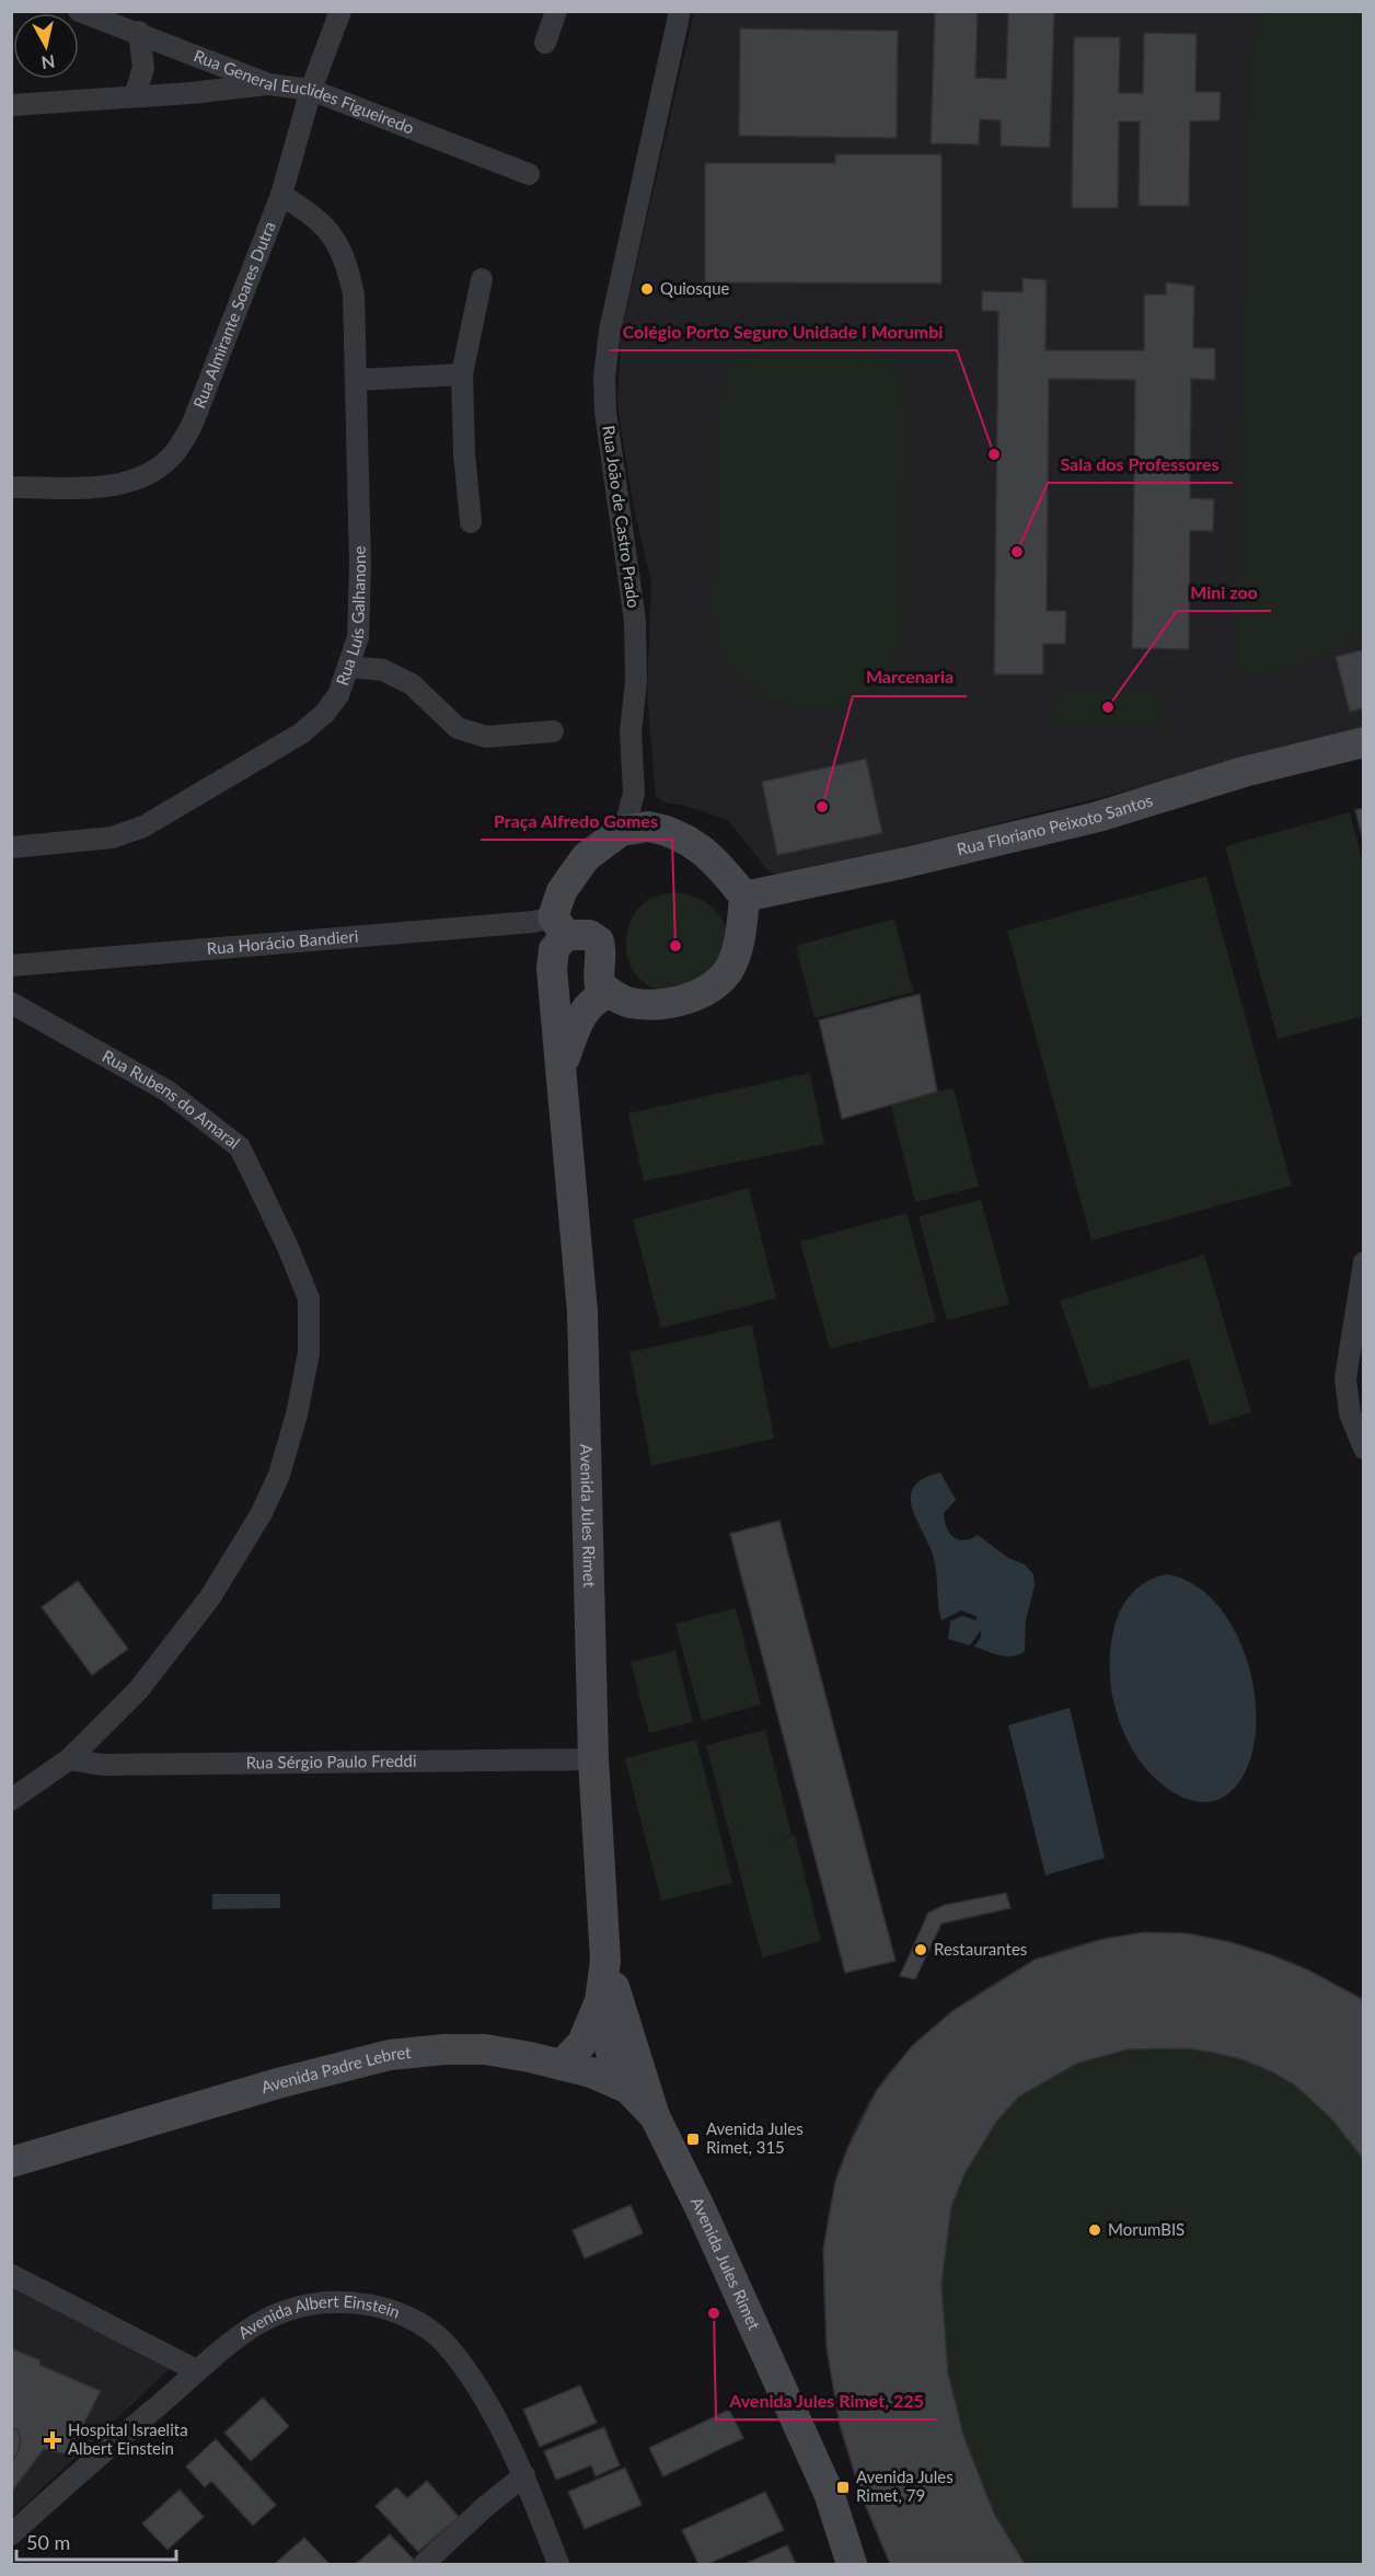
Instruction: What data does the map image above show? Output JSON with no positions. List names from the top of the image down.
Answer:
{
  "streets": {
    "street": [
      "Rua General Euclides Figueiredo",
      "Rua Almirante Soares Dutra",
      "Rua João de Castro Prado",
      "Rua Luís Galhanone",
      "Rua Floriano Peixoto Santos",
      "Rua Horácio Bandieri",
      "Rua Rubens do Amaral",
      "Avenida Jules Rimet",
      "Rua Sérgio Paulo Freddi",
      "Avenida Padre Lebret",
      "Avenida Albert Einstein"
    ]
  },
  "crossings": [
    ["Rua General Euclides Figueiredo", "Rua Almirante Soares Dutra"],
    ["Rua Almirante Soares Dutra", "Rua Luís Galhanone"],
    ["Rua João de Castro Prado", "Rua Floriano Peixoto Santos"],
    ["Rua João de Castro Prado", "Rua Horácio Bandieri"],
    ["Rua João de Castro Prado", "Avenida Jules Rimet"],
    ["Rua Floriano Peixoto Santos", "Rua Horácio Bandieri"],
    ["Rua Floriano Peixoto Santos", "Avenida Jules Rimet"],
    ["Rua Horácio Bandieri", "Avenida Jules Rimet"],
    ["Rua Rubens do Amaral", "Rua Sérgio Paulo Freddi"],
    ["Avenida Jules Rimet", "Rua Sérgio Paulo Freddi"],
    ["Avenida Jules Rimet", "Avenida Padre Lebret"]
  ],
  "places": {
    "other": [
      "Quiosque",
      "Colégio Porto Seguro Unidade I Morumbi",
      "Sala dos Professores",
      "Mini zoo",
      "Marcenaria",
      "Praça Alfredo Gomes",
      "Restaurantes",
      "MorumBIS",
      "Avenida Jules Rimet, 225"
    ],
    "transit": ["Avenida Jules Rimet, 315", "Avenida Jules Rimet, 79"],
    "health": ["Hospital Israelita Albert Einstein"]
  },
  "scale_bar": "50 m",
  "north": "bottom"
}
